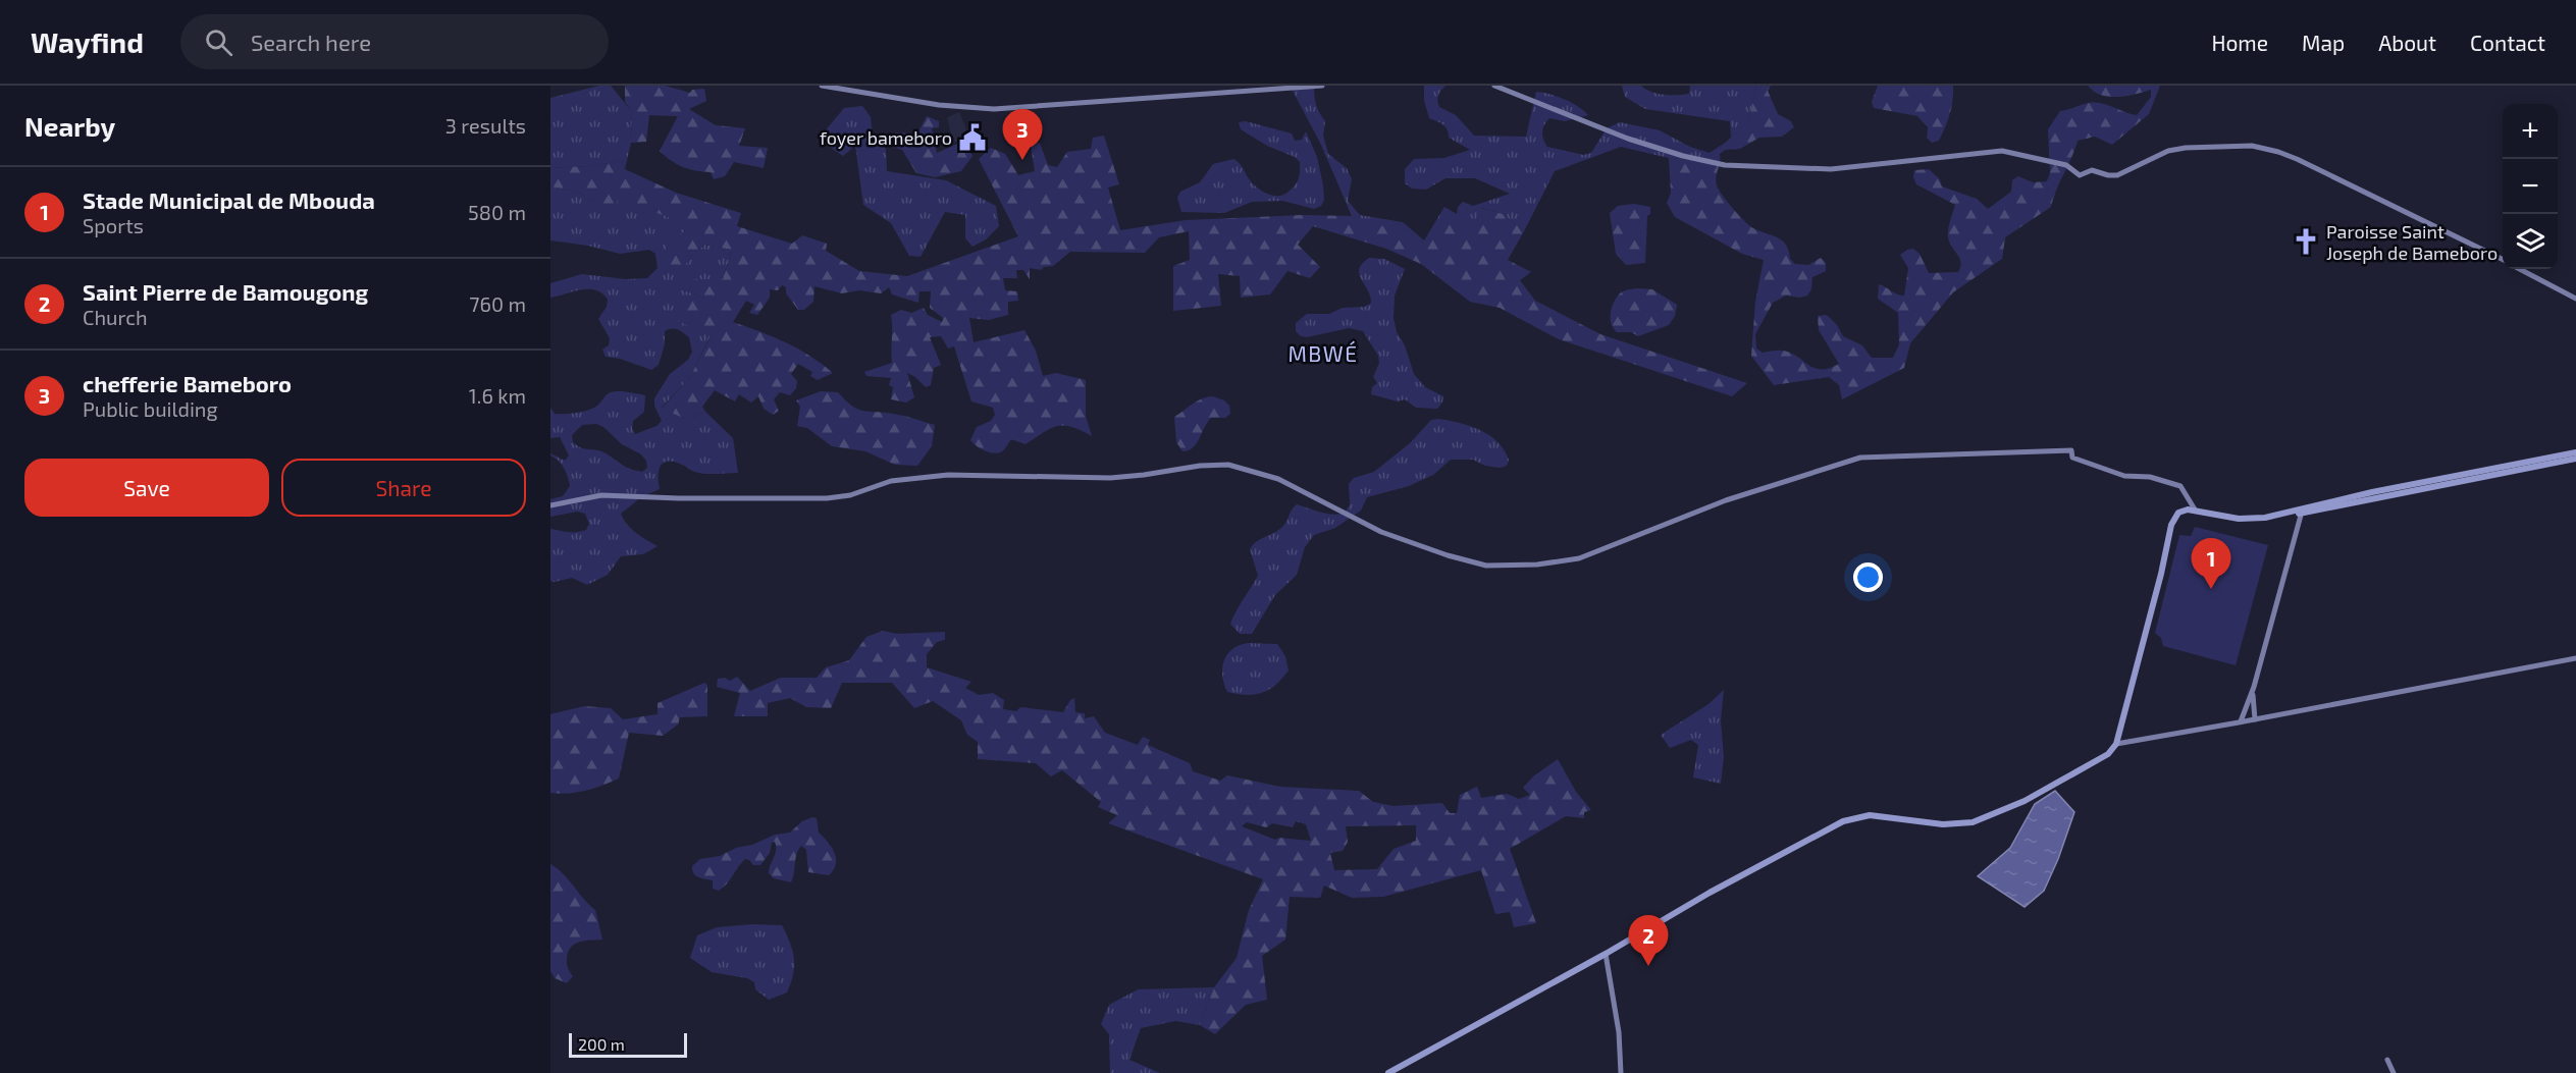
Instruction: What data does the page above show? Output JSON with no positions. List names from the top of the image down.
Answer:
{
  "districts": ["MBWÉ"],
  "places": {
    "public building": ["foyer bameboro"],
    "church": ["Paroisse Saint Joseph de Bameboro"]
  },
  "scale_bar": "200 m",
  "page": {
    "header": "Wayfind",
    "search": "Search here",
    "nav": [
      "Home",
      "Map",
      "About",
      "Contact"
    ],
    "heading": ["Nearby", "3 results"],
    "map_buttons": ["+", "−"],
    "pins": ["3", "1", "2"],
    "list": [
      {
        "mark": "1",
        "name": "Stade Municipal de Mbouda",
        "note": "Sports",
        "value": "580 m"
      },
      {
        "mark": "2",
        "name": "Saint Pierre de Bamougong",
        "note": "Church",
        "value": "760 m"
      },
      {
        "mark": "3",
        "name": "chefferie Bameboro",
        "note": "Public building",
        "value": "1.6 km"
      }
    ],
    "buttons": ["Save", "Share"],
    "scale": "200 m"
  }
}
